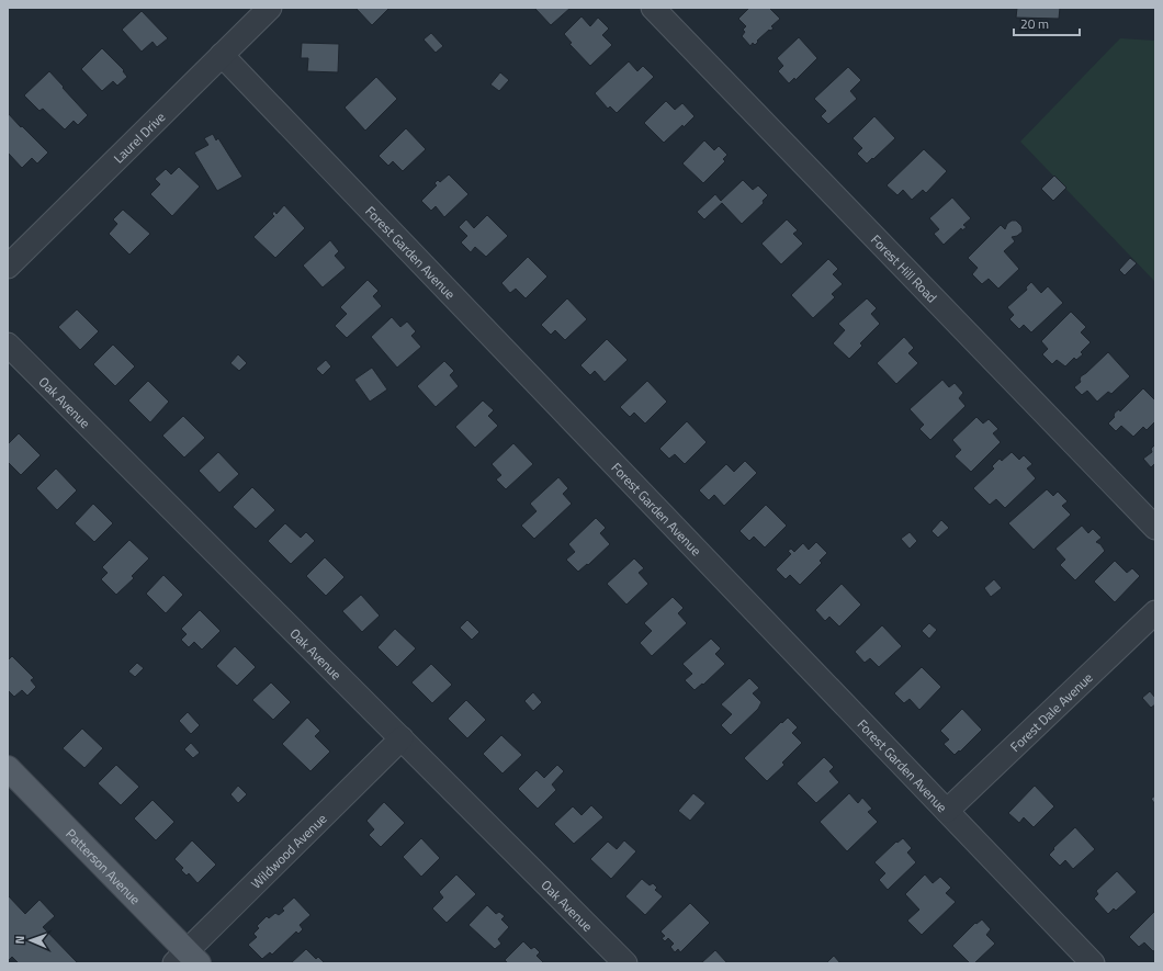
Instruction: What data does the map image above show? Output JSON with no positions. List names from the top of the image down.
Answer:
{
  "streets": {
    "main road": ["Patterson Avenue"],
    "street": [
      "Laurel Drive",
      "Forest Garden Avenue",
      "Forest Hill Road",
      "Oak Avenue",
      "Forest Dale Avenue",
      "Wildwood Avenue"
    ]
  },
  "crossings": [
    ["Laurel Drive", "Forest Garden Avenue"],
    ["Forest Garden Avenue", "Forest Dale Avenue"],
    ["Oak Avenue", "Wildwood Avenue"],
    ["Wildwood Avenue", "Patterson Avenue"]
  ],
  "scale_bar": "20 m",
  "north": "left"
}
